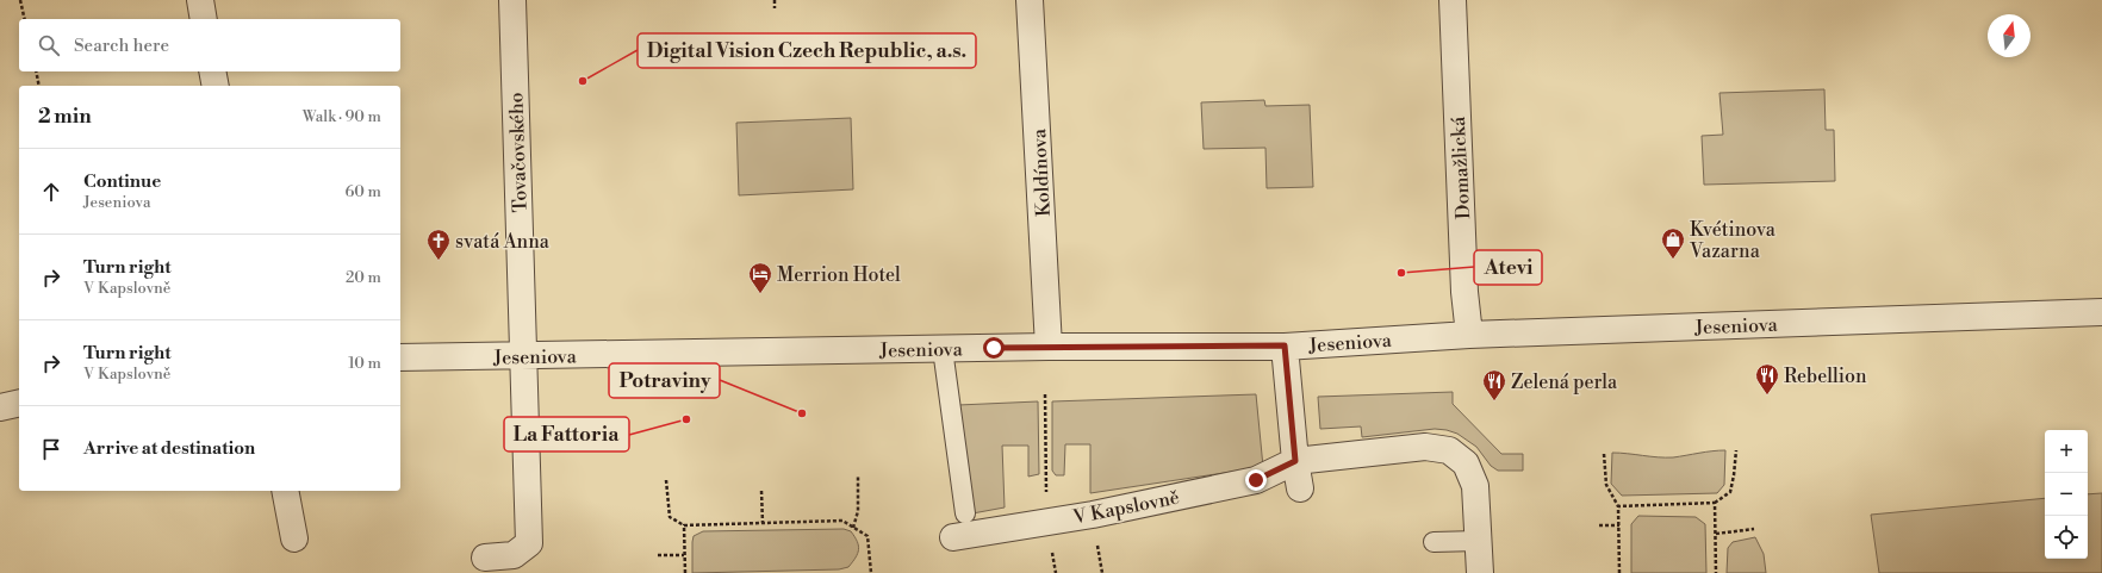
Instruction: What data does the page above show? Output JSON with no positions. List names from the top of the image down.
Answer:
{
  "streets": {
    "street": [
      "Tovačovského",
      "Domažlická",
      "Koldínova",
      "Jeseniova",
      "V Kapslovně"
    ]
  },
  "crossings": [
    ["Tovačovského", "Jeseniova"],
    ["Domažlická", "Jeseniova"],
    ["Koldínova", "Jeseniova"]
  ],
  "places": {
    "other": [
      "Digital Vision Czech Republic, a.s.",
      "Atevi",
      "Potraviny",
      "La Fattoria"
    ],
    "shop": ["Kvétinova Vazarna"],
    "church": ["svatá Anna"],
    "hotel": ["Merrion Hotel"],
    "restaurant": ["Rebellion", "Zelená perla"]
  },
  "north": "top",
  "page": {
    "search": "Search here",
    "heading": ["2 min", "Walk · 90 m"],
    "list": [
      ["Continue", "Jeseniova", "60 m"],
      ["Turn right", "V Kapslovně", "20 m"],
      ["Turn right", "V Kapslovně", "10 m"],
      "Arrive at destination"
    ],
    "map_buttons": ["+", "−"]
  }
}
